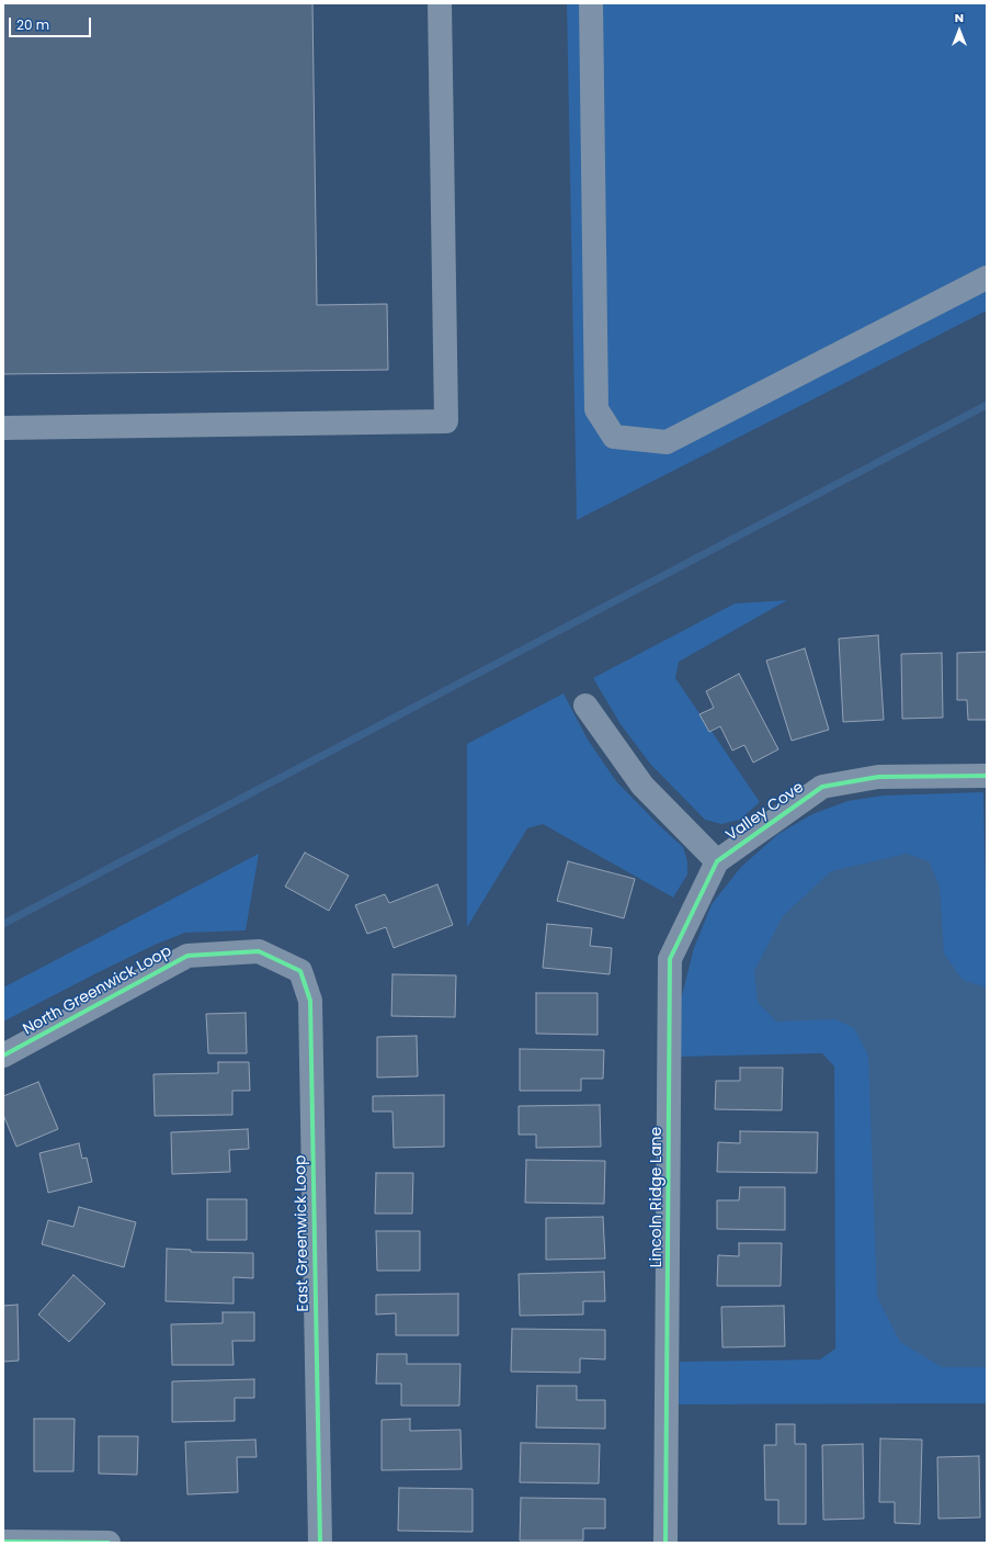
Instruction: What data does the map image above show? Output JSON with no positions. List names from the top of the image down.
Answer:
{
  "streets": {
    "street": [
      "Valley Cove",
      "North Greenwick Loop",
      "Lincoln Ridge Lane",
      "East Greenwick Loop"
    ]
  },
  "crossings": [
    ["Valley Cove", "Lincoln Ridge Lane"],
    ["North Greenwick Loop", "East Greenwick Loop"]
  ],
  "scale_bar": "20 m",
  "north": "top"
}
